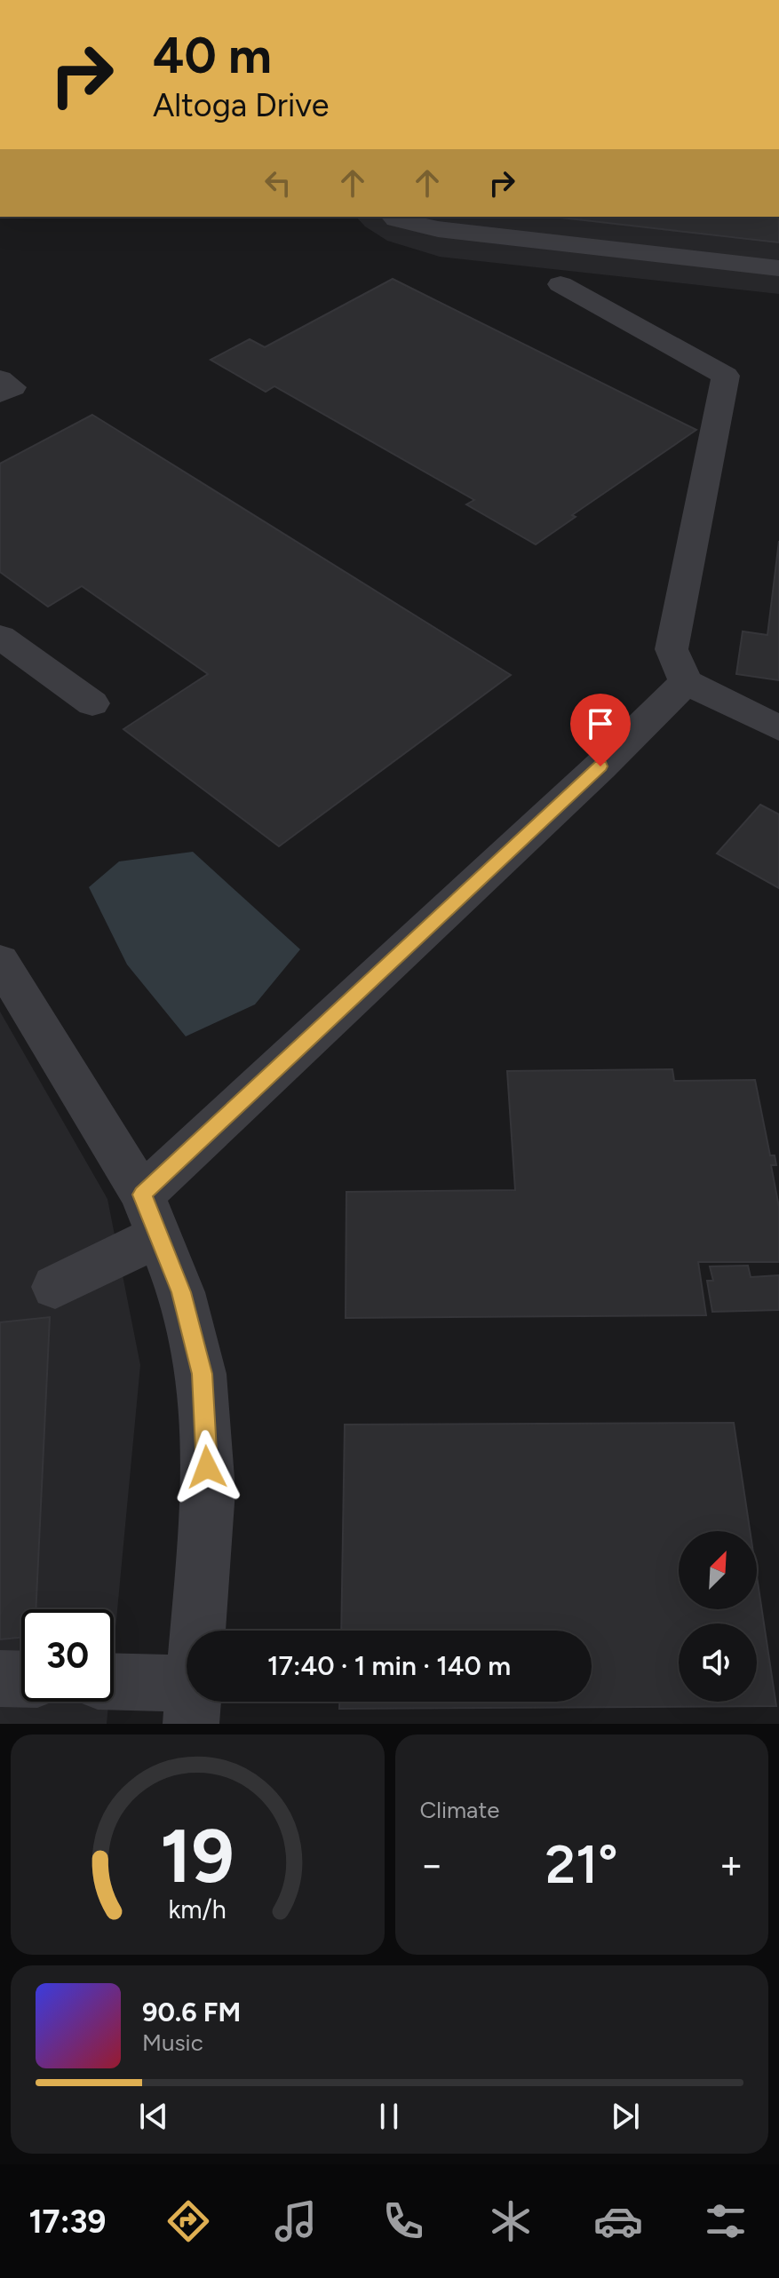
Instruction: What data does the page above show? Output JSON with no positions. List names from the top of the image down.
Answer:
{
  "north": "top right",
  "page": {
    "turn": ["40 m", "Altoga Drive"],
    "limit": "30",
    "trip": "17:40 · 1 min · 140 m",
    "tile": "Climate",
    "heat": ["−", "21°", "+"],
    "song": ["90.6 FM", "Music"],
    "tabs": "17:39",
    "gauge": ["19", "km/h"]
  }
}
